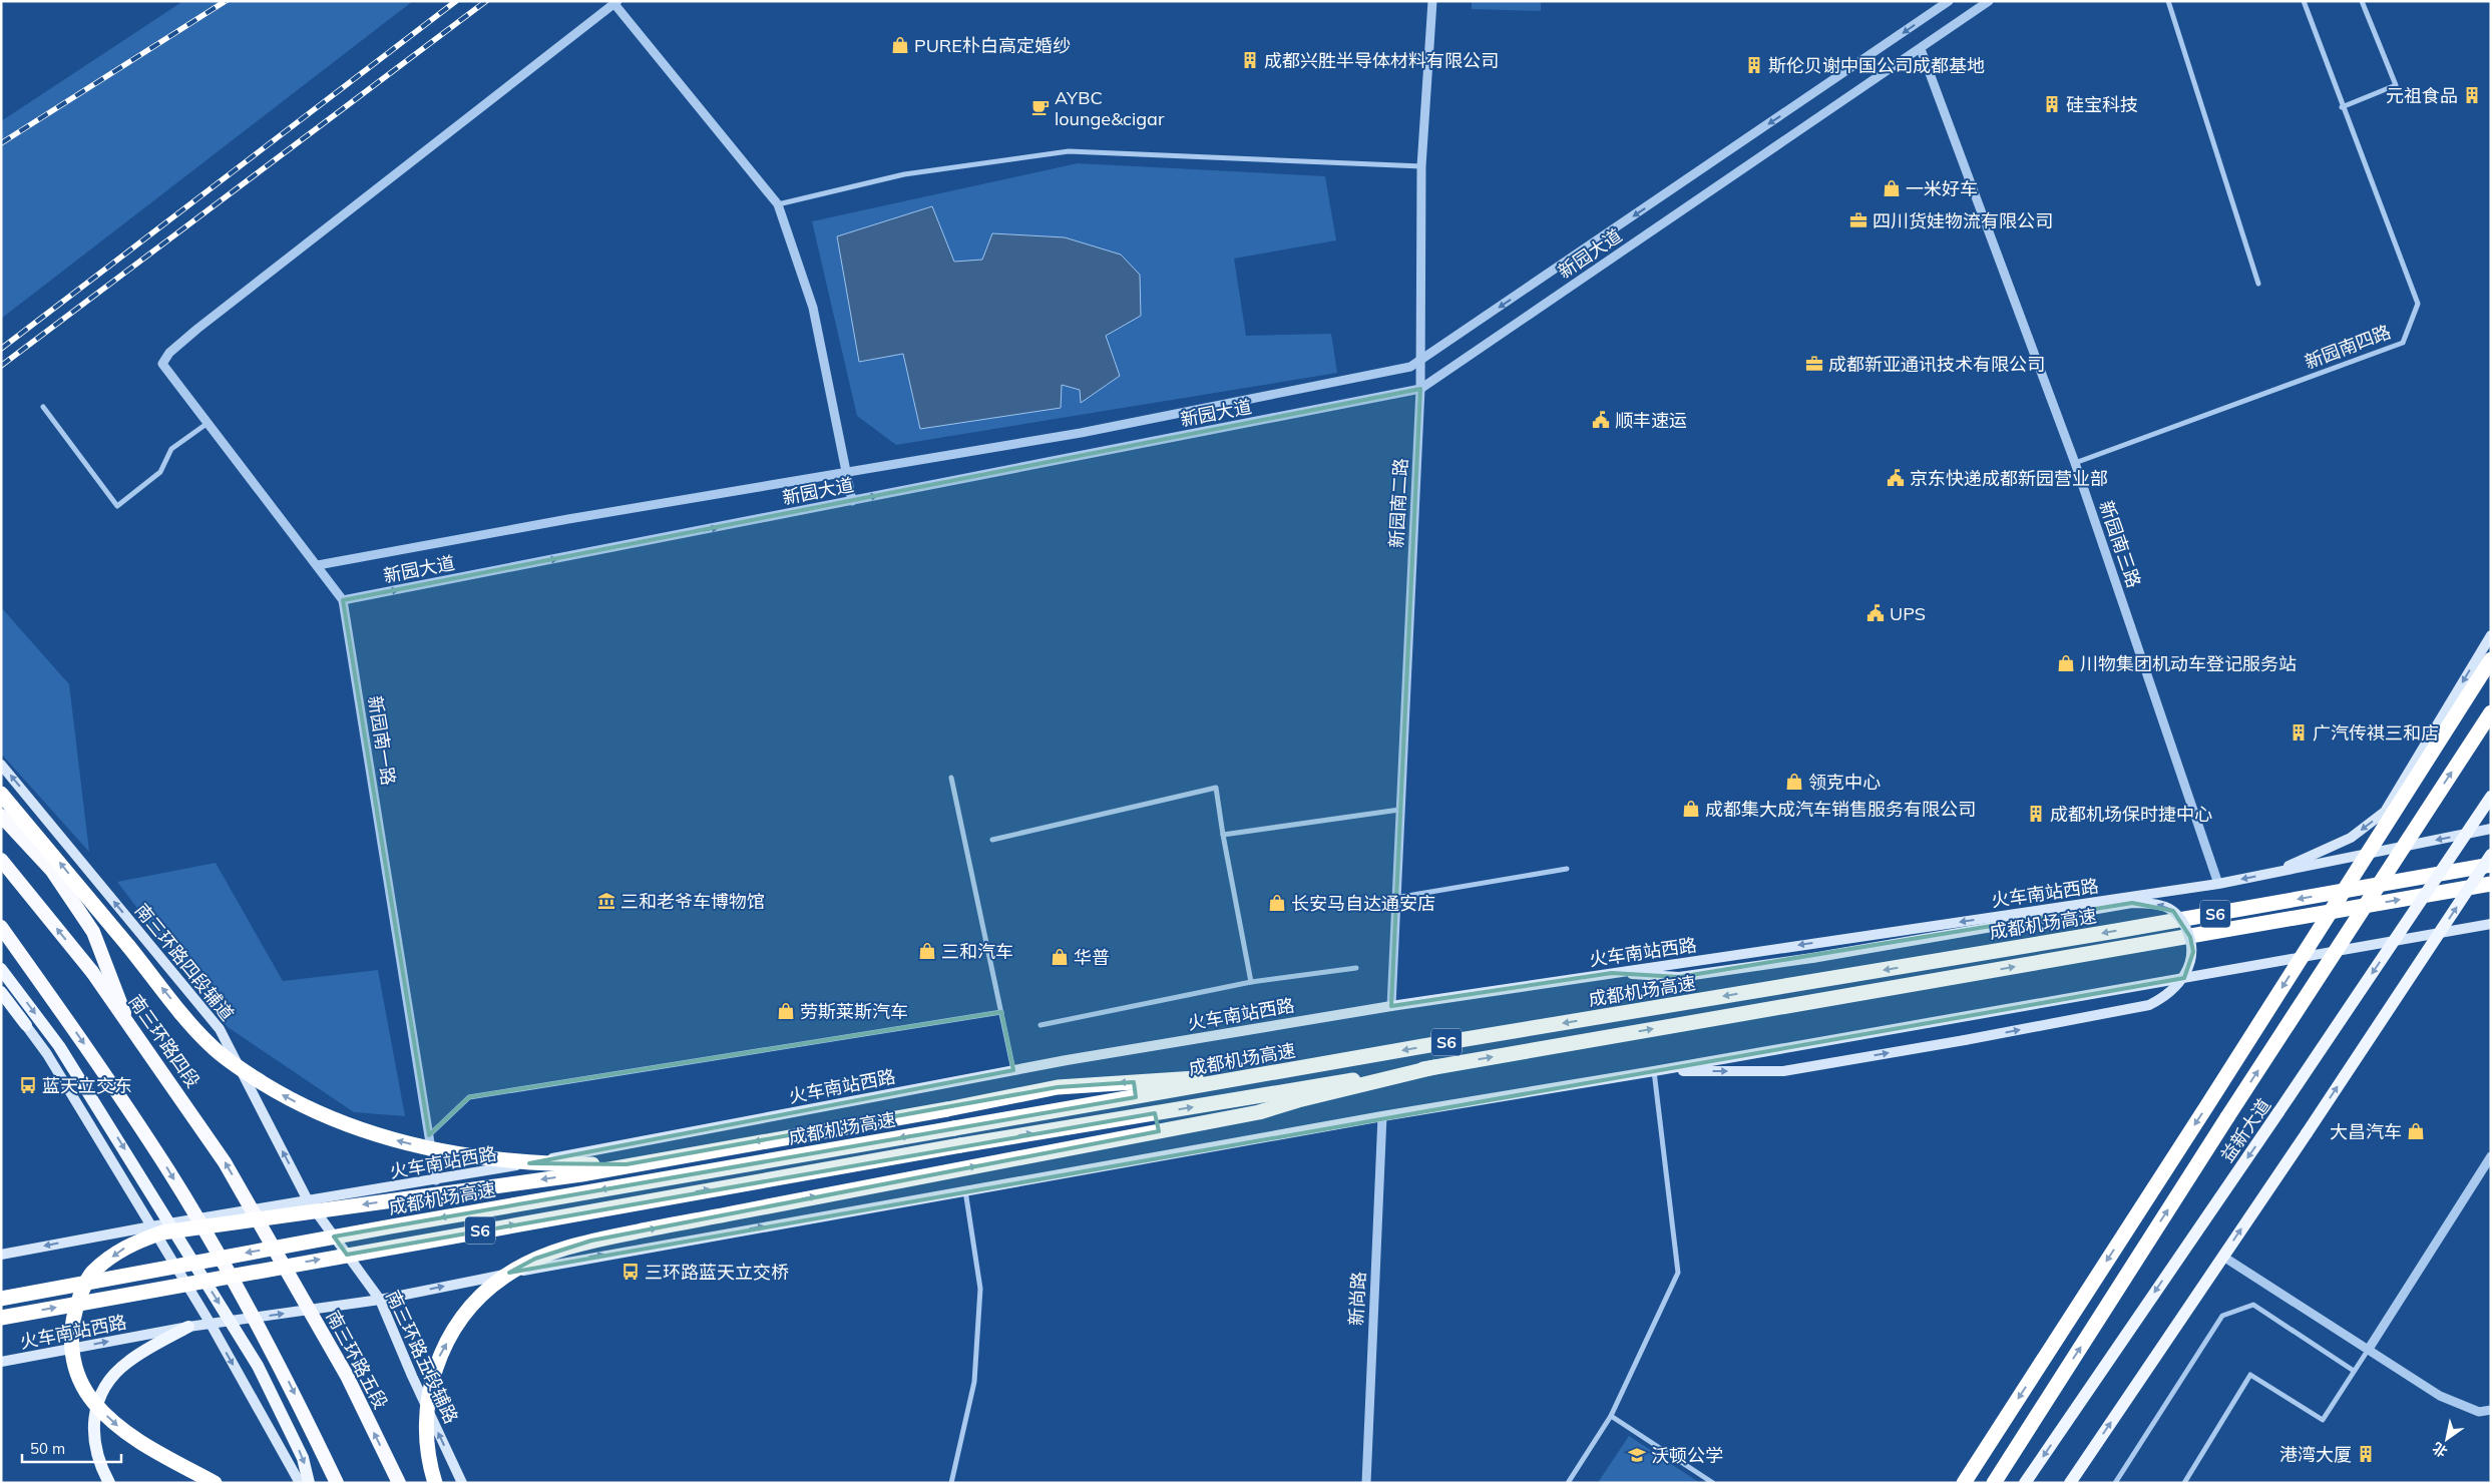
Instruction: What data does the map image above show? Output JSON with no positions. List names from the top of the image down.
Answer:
{
  "streets": {
    "highway": [
      "S6",
      "成都机场高速",
      "南三环路四段",
      "南三环路五段"
    ],
    "main road": [
      "火车南站西路",
      "南三环路四段辅道",
      "益新大道",
      "南三环路五段辅路"
    ],
    "street": [
      "新园大道",
      "新园南四路",
      "新园南二路",
      "新园南三路",
      "新园南一路",
      "新尚路"
    ]
  },
  "crossings": [
    ["新园大道", "新园南二路"],
    ["新园大道", "新园南三路"],
    ["新园大道", "新园南一路"],
    ["新园南四路", "新园南三路"],
    ["新园南二路", "火车南站西路"],
    ["新园南三路", "火车南站西路"],
    ["新园南一路", "火车南站西路"],
    ["火车南站西路", "南三环路四段辅道"],
    ["火车南站西路", "新尚路"],
    ["火车南站西路", "南三环路五段辅路"],
    ["南三环路四段辅道", "南三环路五段辅路"],
    ["南三环路四段", "南三环路五段"]
  ],
  "one_way": ["南三环路四段辅道", "南三环路五段辅路"],
  "places": {
    "shop": [
      "PURE朴白高定婚纱",
      "一米好车",
      "川物集团机动车登记服务站",
      "领克中心",
      "成都集大成汽车销售服务有限公司",
      "长安马自达通安店",
      "三和汽车",
      "华普",
      "劳斯莱斯汽车",
      "大昌汽车"
    ],
    "building": [
      "成都兴胜半导体材料有限公司",
      "斯伦贝谢中国公司成都基地",
      "元祖食品",
      "硅宝科技",
      "广汽传祺三和店",
      "成都机场保时捷中心",
      "港湾大厦"
    ],
    "cafe": ["AYBC lounge&cigar"],
    "office": ["四川货娃物流有限公司", "成都新亚通讯技术有限公司"],
    "public building": ["顺丰速运", "京东快递成都新园营业部", "UPS"],
    "museum": ["三和老爷车博物馆"],
    "bus stop": ["蓝天立交东", "三环路蓝天立交桥"],
    "school or university": ["沃顿公学"]
  },
  "scale_bar": "50 m",
  "north": "bottom left"
}
